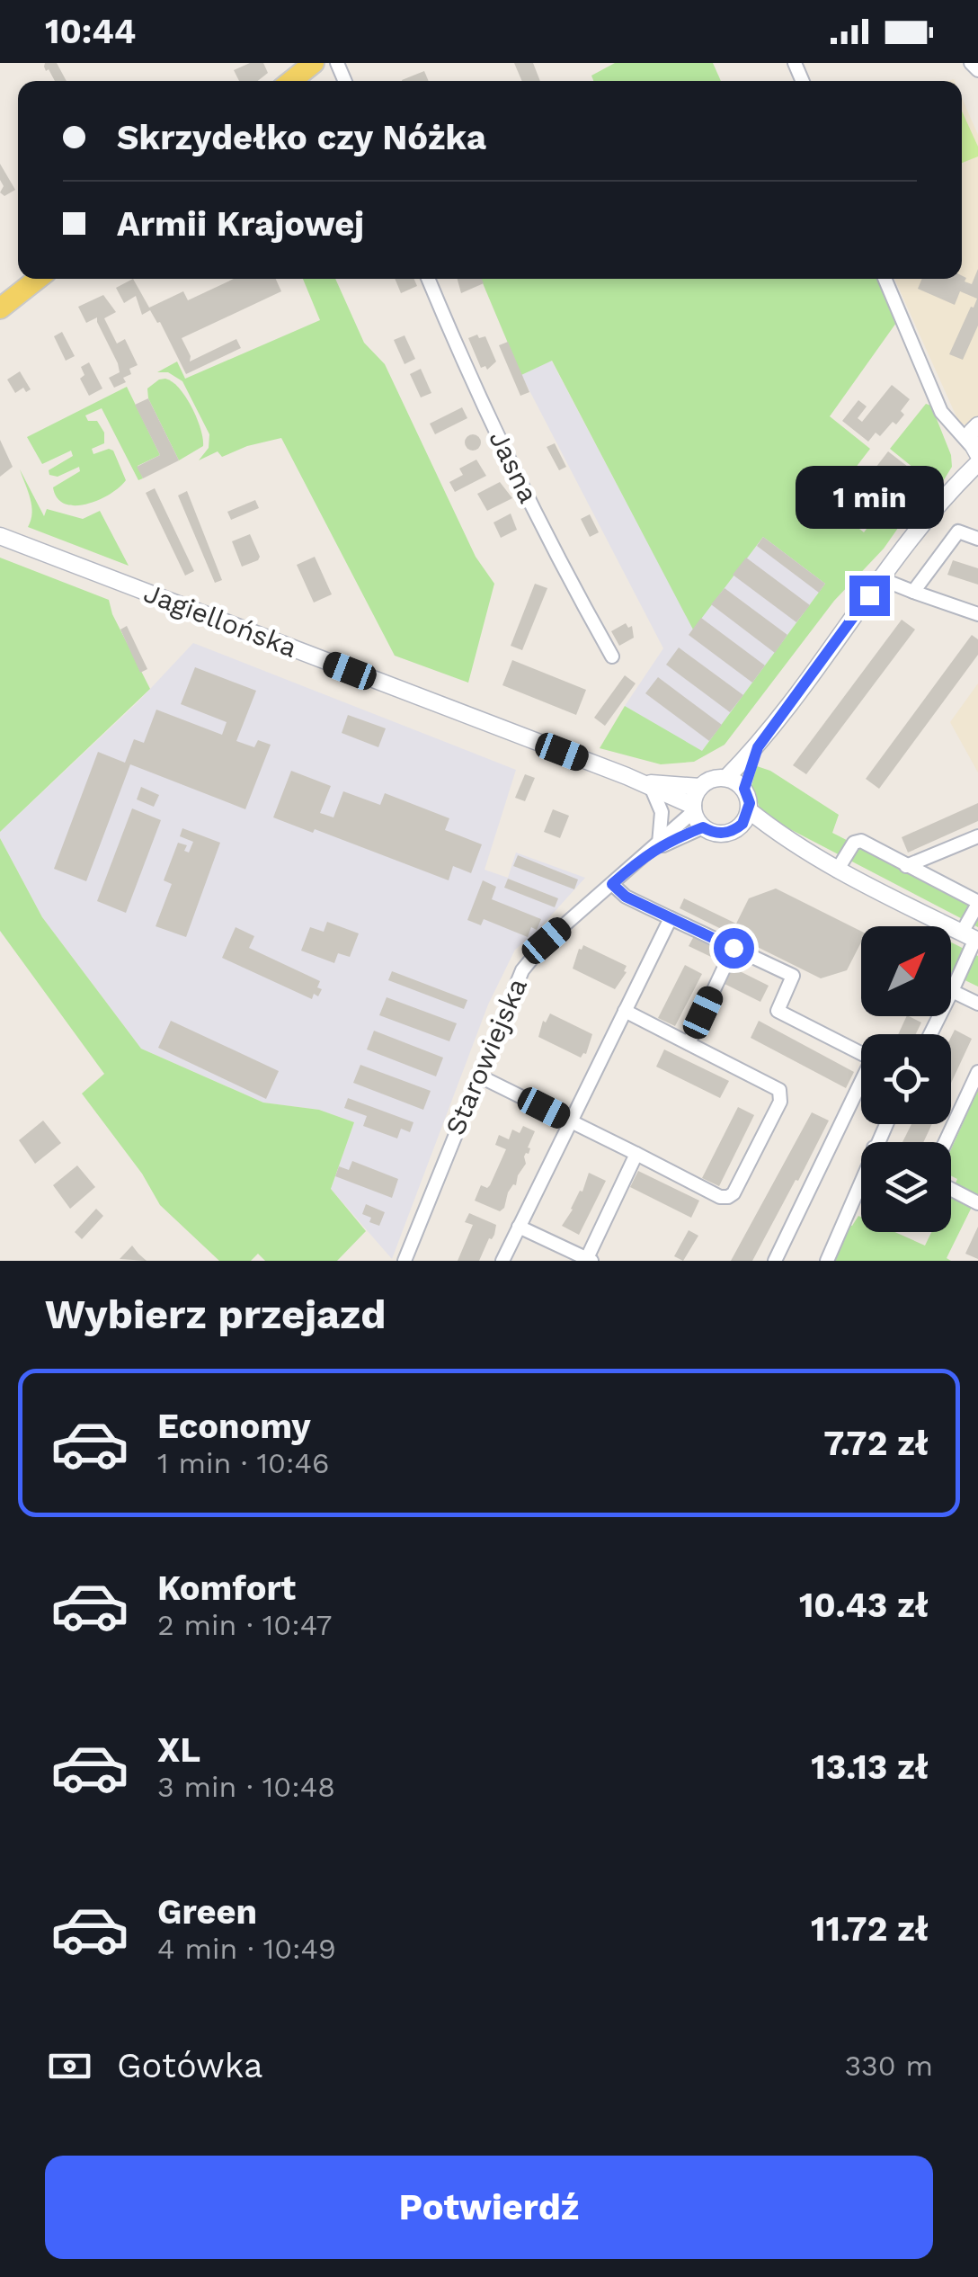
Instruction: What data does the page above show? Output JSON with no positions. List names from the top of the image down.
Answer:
{
  "streets": {
    "street": ["Jasna", "Jagiellońska", "Starowiejska"]
  },
  "crossings": [
    ["Jagiellońska", "Starowiejska"]
  ],
  "north": "top right",
  "page": {
    "status": "10:44",
    "banner": ["Skrzydełko czy Nóżka", "Armii Krajowej"],
    "bubble": "1 min",
    "heading": "Wybierz przejazd",
    "list": [
      {
        "name": "Economy",
        "note": "1 min · 10:46",
        "value": "7.72 zł"
      },
      {
        "name": "Komfort",
        "note": "2 min · 10:47",
        "value": "10.43 zł"
      },
      {
        "name": "XL",
        "note": "3 min · 10:48",
        "value": "13.13 zł"
      },
      {
        "name": "Green",
        "note": "4 min · 10:49",
        "value": "11.72 zł"
      }
    ],
    "pay": ["Gotówka", "330 m"],
    "buttons": "Potwierdź"
  }
}
